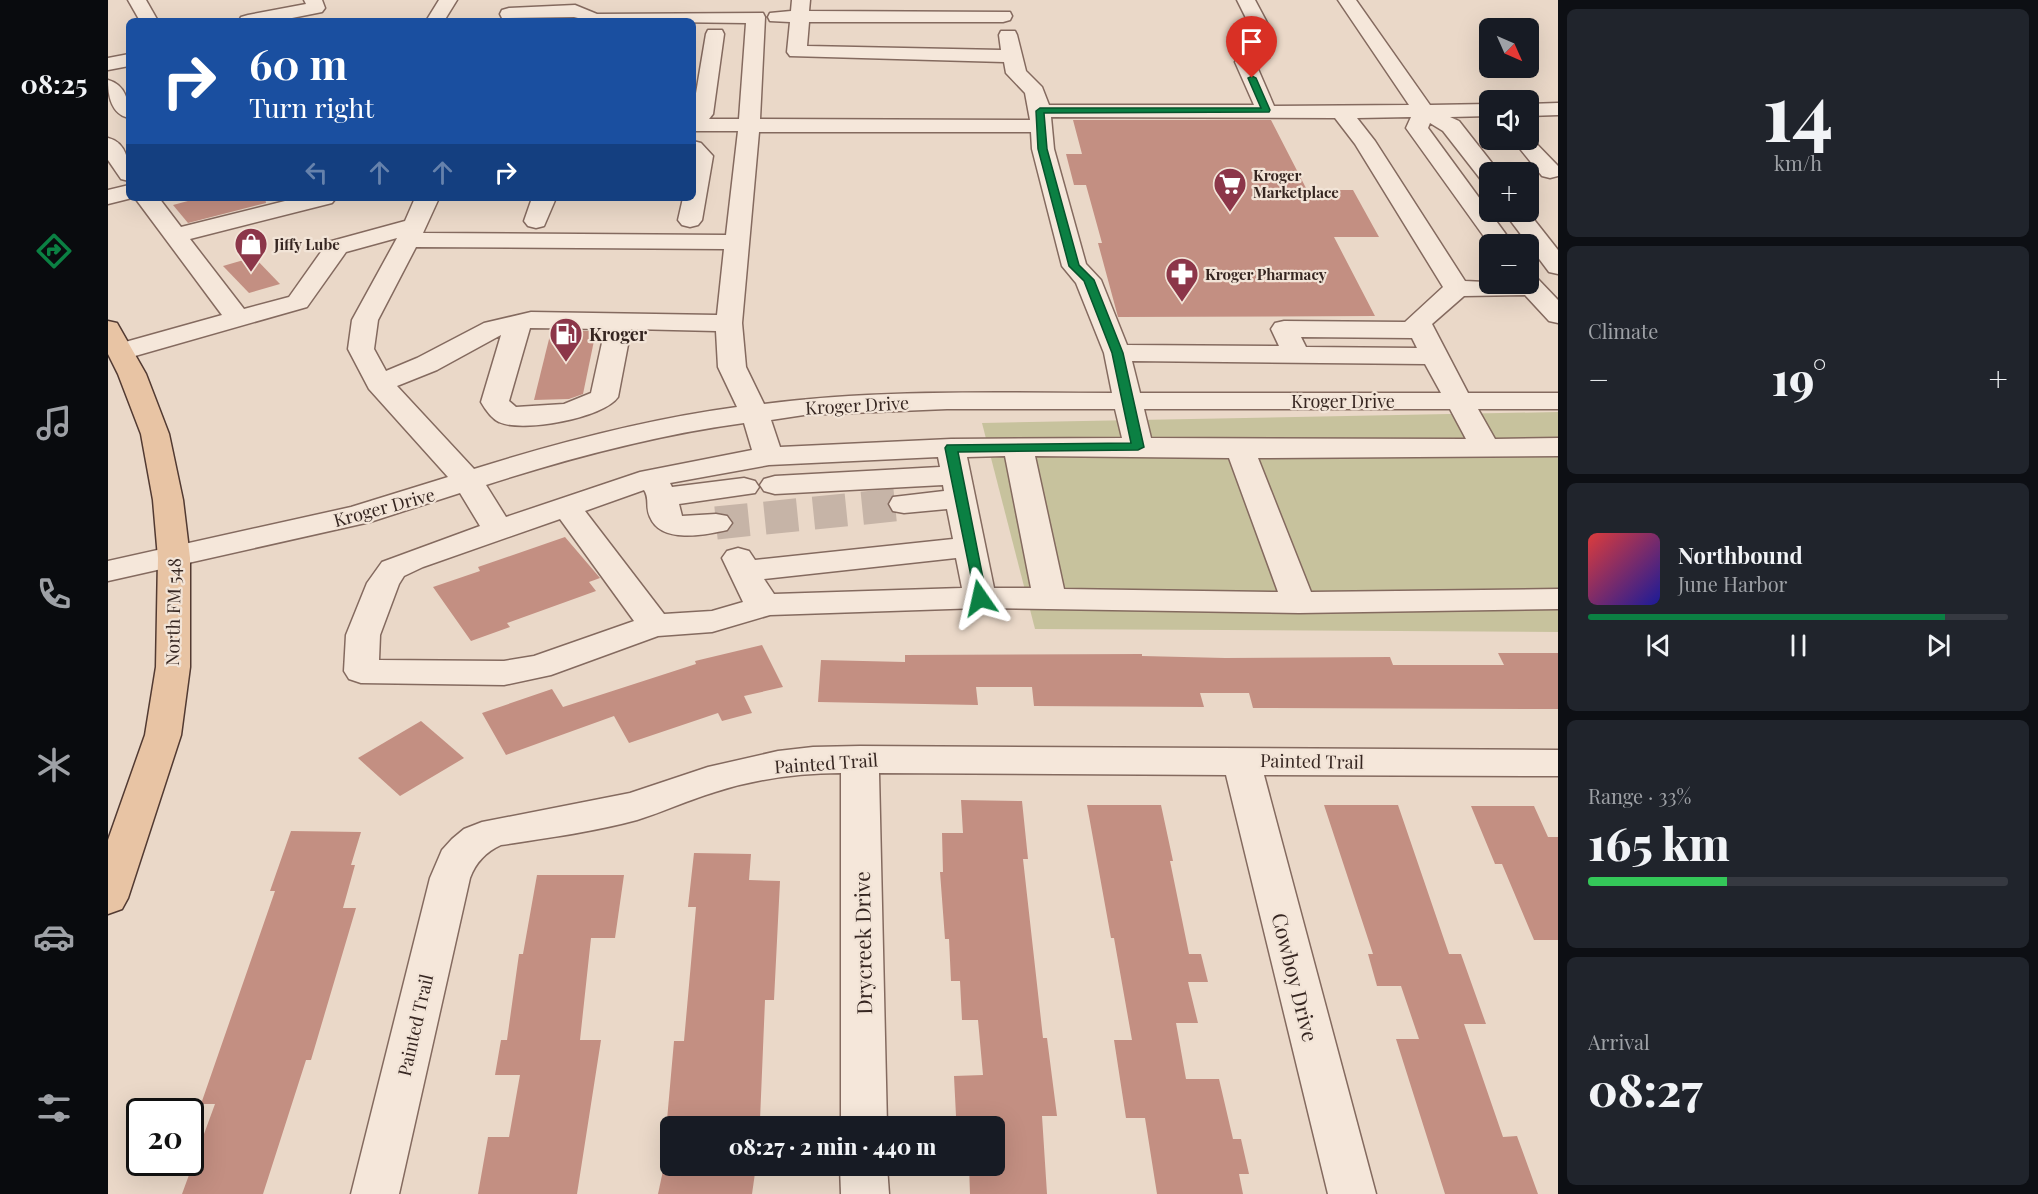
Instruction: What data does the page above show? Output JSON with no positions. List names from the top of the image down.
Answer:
{
  "streets": {
    "main road": ["North FM 548"],
    "street": [
      "Kroger Drive",
      "Painted Trail",
      "Drycreek Drive",
      "Cowboy Drive"
    ]
  },
  "crossings": [
    ["Kroger Drive", "North FM 548"],
    ["Painted Trail", "Drycreek Drive"],
    ["Painted Trail", "Cowboy Drive"]
  ],
  "places": {
    "supermarket": ["Kroger Marketplace"],
    "shop": ["Jiffy Lube"],
    "pharmacy": ["Kroger Pharmacy"],
    "fuel station": ["Kroger"]
  },
  "north": "bottom right",
  "page": {
    "tabs": "08:25",
    "tile": [
      ["14", "km/h"],
      "Climate",
      ["Range · 33%", "165 km"],
      ["Arrival", "08:27"]
    ],
    "map_buttons": ["+", "−"],
    "turn": ["60 m", "Turn right"],
    "heat": ["−", "19°", "+"],
    "song": ["Northbound", "June Harbor"],
    "limit": "20",
    "trip": "08:27 · 2 min · 440 m"
  }
}
